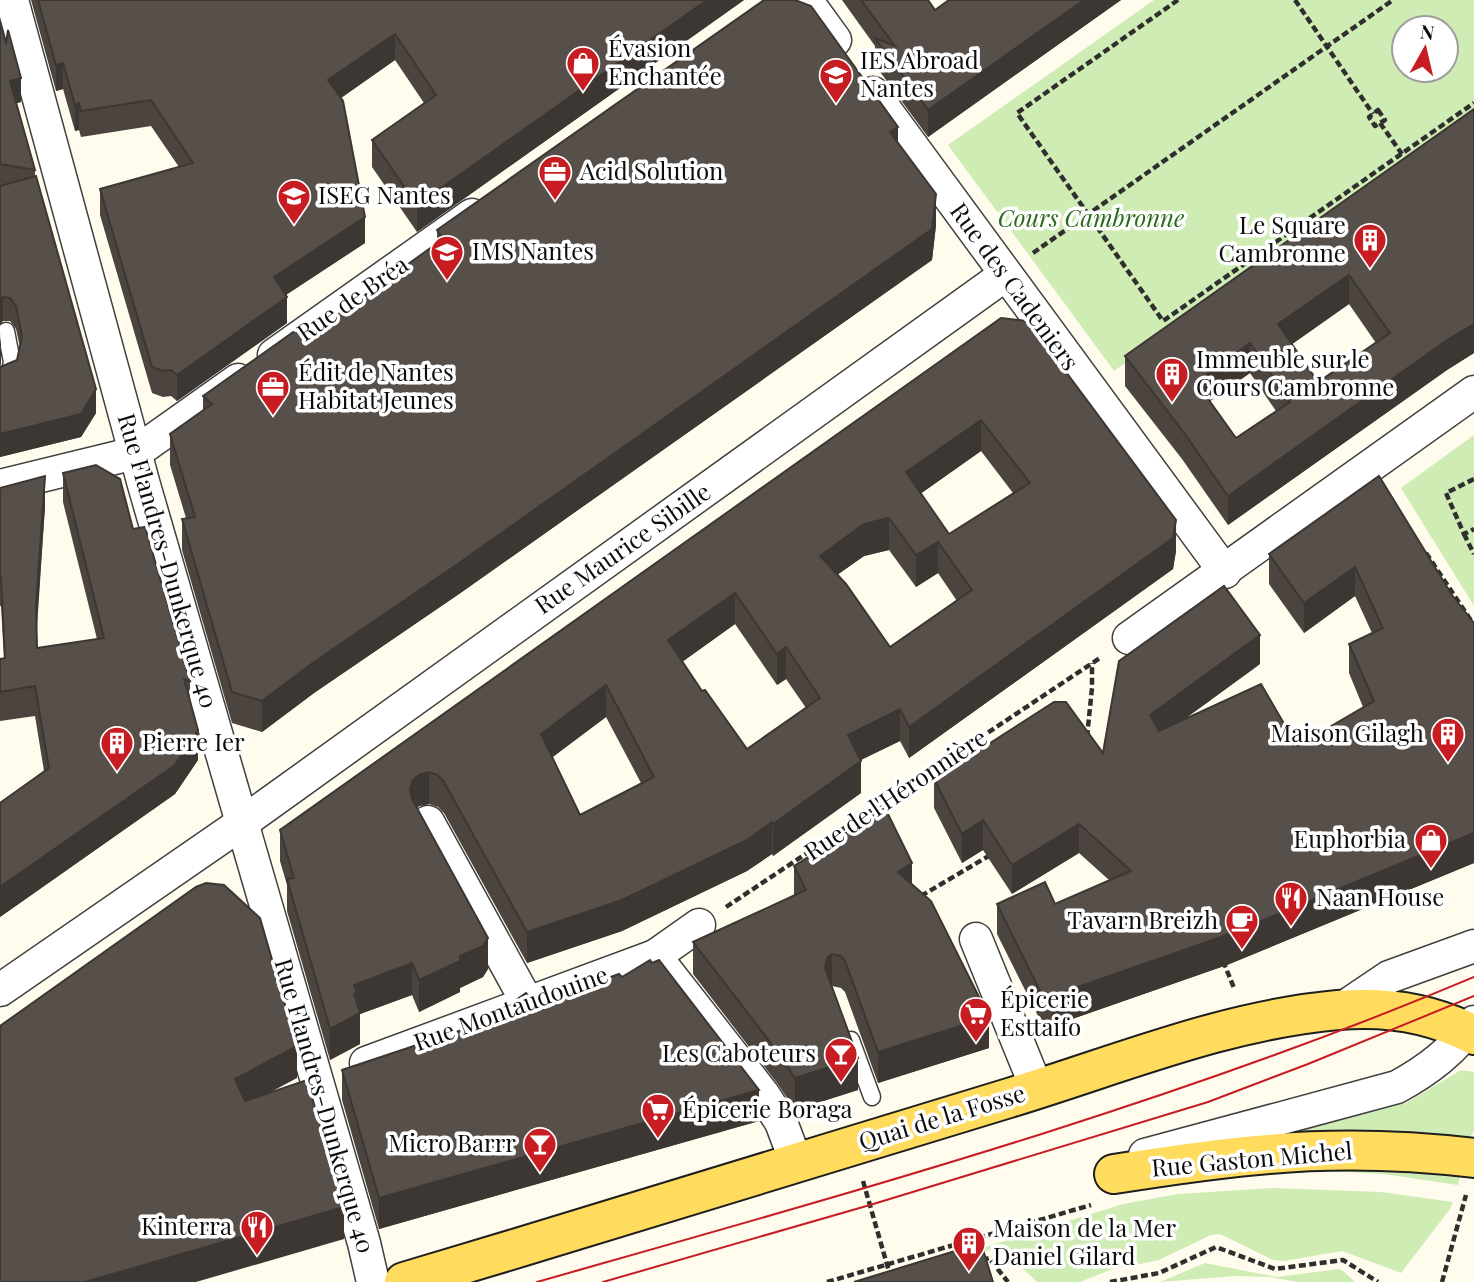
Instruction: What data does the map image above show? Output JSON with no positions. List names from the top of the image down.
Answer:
{
  "streets": {
    "main road": ["Quai de la Fosse", "Rue Gaston Michel"],
    "street": [
      "Rue des Cadeniers",
      "Rue de Bréa",
      "Rue Maurice Sibille",
      "Rue Flandres-Dunkerque 40",
      "Rue Montaudouine"
    ],
    "path": ["Rue de l'Héronnière"]
  },
  "crossings": [
    ["Rue des Cadeniers", "Rue Maurice Sibille"],
    ["Rue de Bréa", "Rue Flandres-Dunkerque 40"],
    ["Rue Maurice Sibille", "Rue Flandres-Dunkerque 40"],
    ["Rue Flandres-Dunkerque 40", "Rue Montaudouine"],
    ["Rue de l'Héronnière", "Rue Montaudouine"]
  ],
  "parks": ["Cours Cambronne"],
  "places": {
    "shop": ["Évasion Enchantée", "Euphorbia"],
    "school or university": ["IES Abroad Nantes", "ISEG Nantes", "IMS Nantes"],
    "office": ["Acid Solution", "Édit de Nantes Habitat Jeunes"],
    "building": [
      "Le Square Cambronne",
      "Immeuble sur le Cours Cambronne",
      "Maison Gilagh",
      "Pierre Ier",
      "Maison de la Mer Daniel Gilard"
    ],
    "restaurant": ["Naan House", "Kinterra"],
    "cafe": ["Tavarn Breizh"],
    "supermarket": ["Épicerie Esttaifo", "Épicerie Boraga"],
    "bar": ["Les Caboteurs", "Micro Barrr"]
  },
  "north": "top"
}
